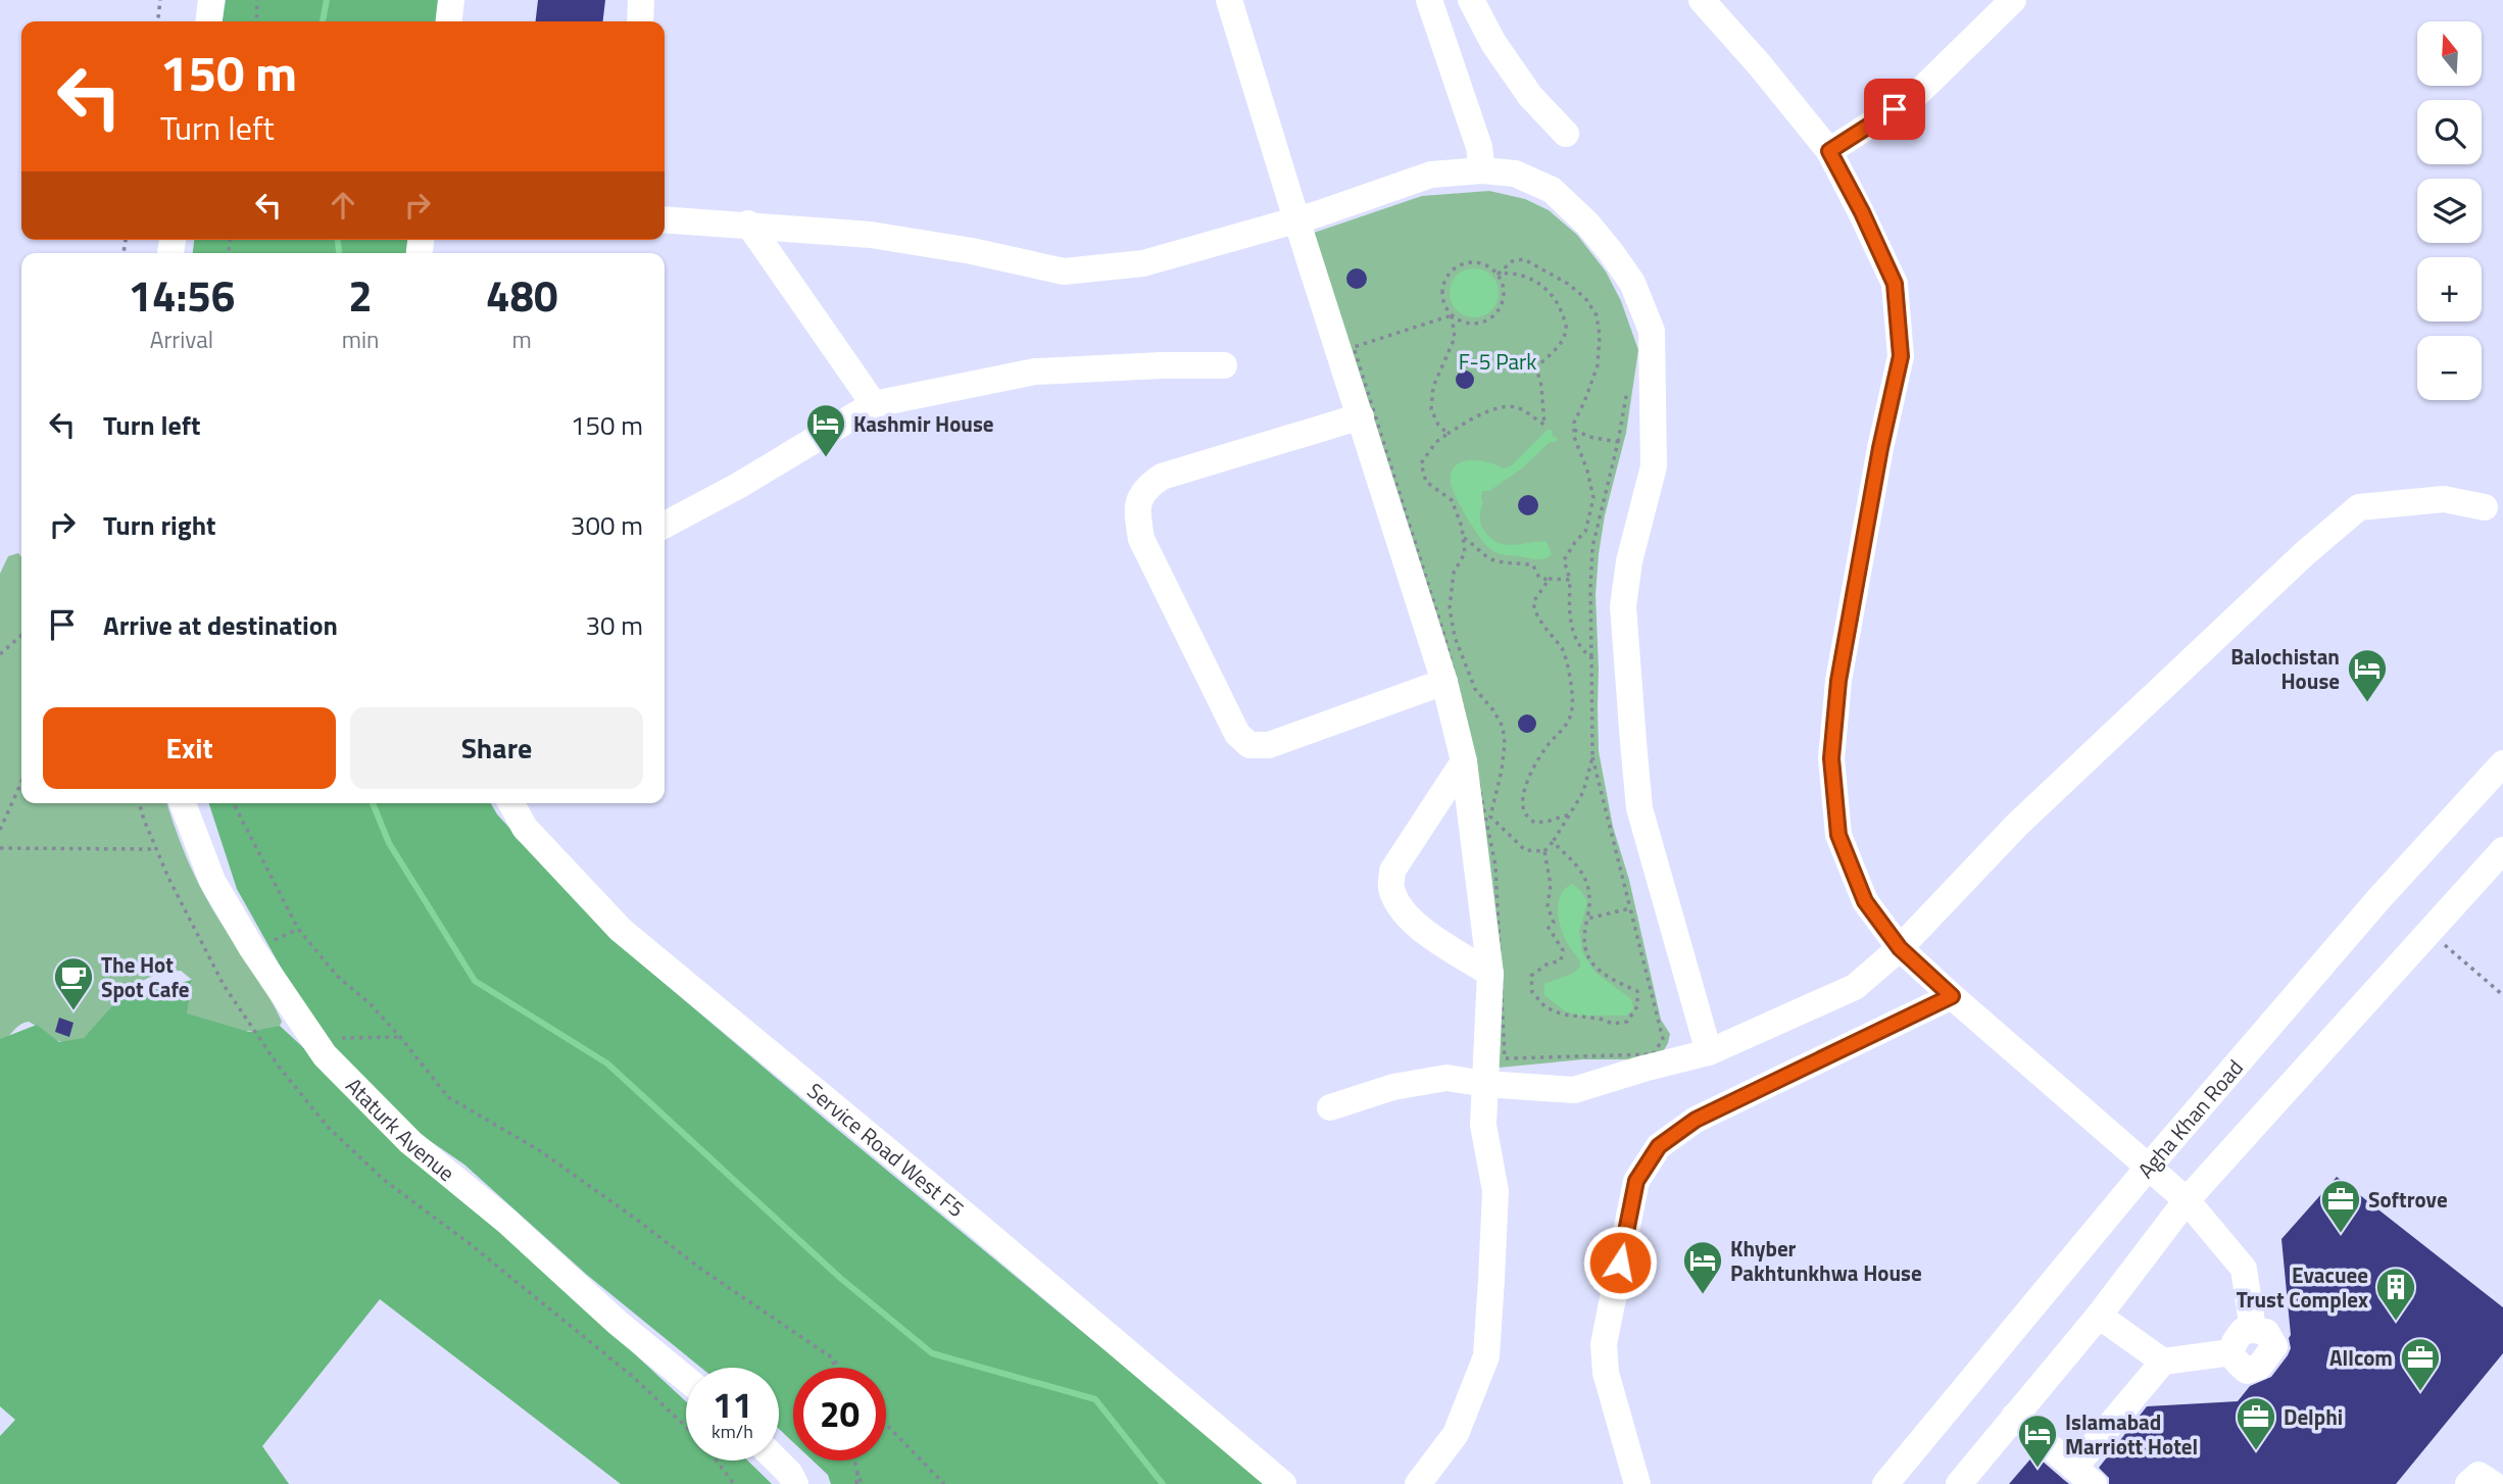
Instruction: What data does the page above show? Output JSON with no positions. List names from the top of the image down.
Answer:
{
  "streets": {
    "street": ["Agha Khan Road", "Ataturk Avenue", "Service Road West F5"]
  },
  "parks": ["F-5 Park"],
  "places": {
    "hotel": [
      "Kashmir House",
      "Balochistan House",
      "Khyber Pakhtunkhwa House",
      "Islamabad Marriott Hotel"
    ],
    "cafe": ["The Hot Spot Cafe"],
    "office": ["Softrove", "Allcom", "Delphi"],
    "building": ["Evacuee Trust Complex"]
  },
  "north": "top",
  "page": {
    "map_buttons": ["+", "−"],
    "turn": ["150 m", "Turn left"],
    "eta": [
      "14:56",
      "Arrival",
      "2",
      "min",
      "480",
      "m"
    ],
    "list": [
      {
        "name": "Turn left",
        "value": "150 m"
      },
      {
        "name": "Turn right",
        "value": "300 m"
      },
      {
        "name": "Arrive at destination",
        "value": "30 m"
      }
    ],
    "buttons": ["Exit", "Share"],
    "speed": "11 km/h",
    "limit": "20"
  }
}
